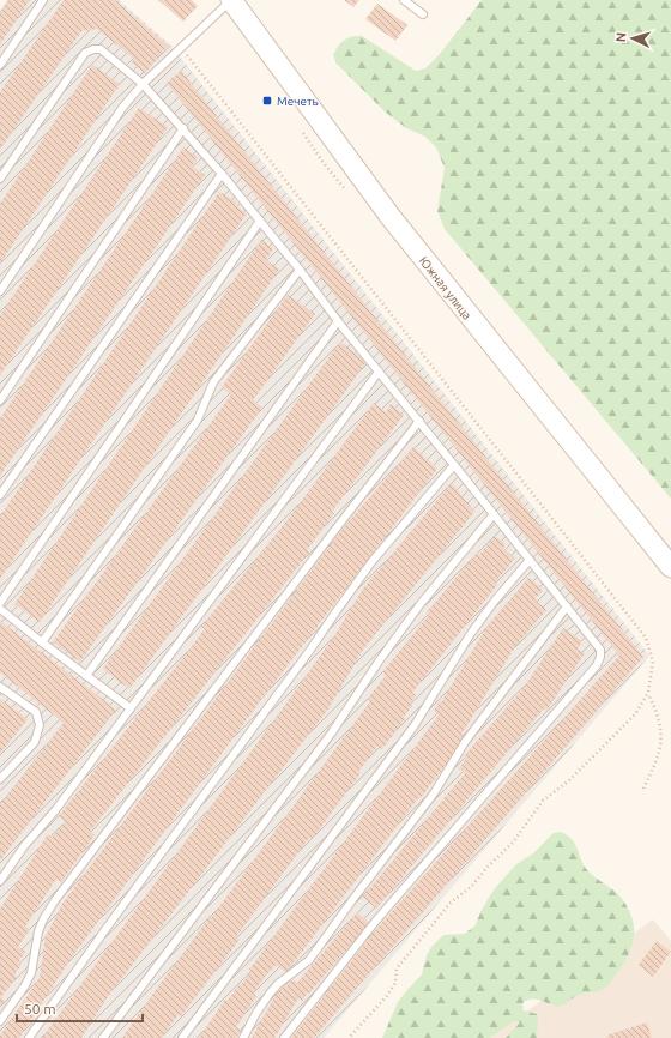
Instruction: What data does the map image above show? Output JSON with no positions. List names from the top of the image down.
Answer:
{
  "streets": {
    "main road": ["Южная улица"]
  },
  "places": {
    "transit": ["Мечеть"]
  },
  "scale_bar": "50 m",
  "north": "left"
}
